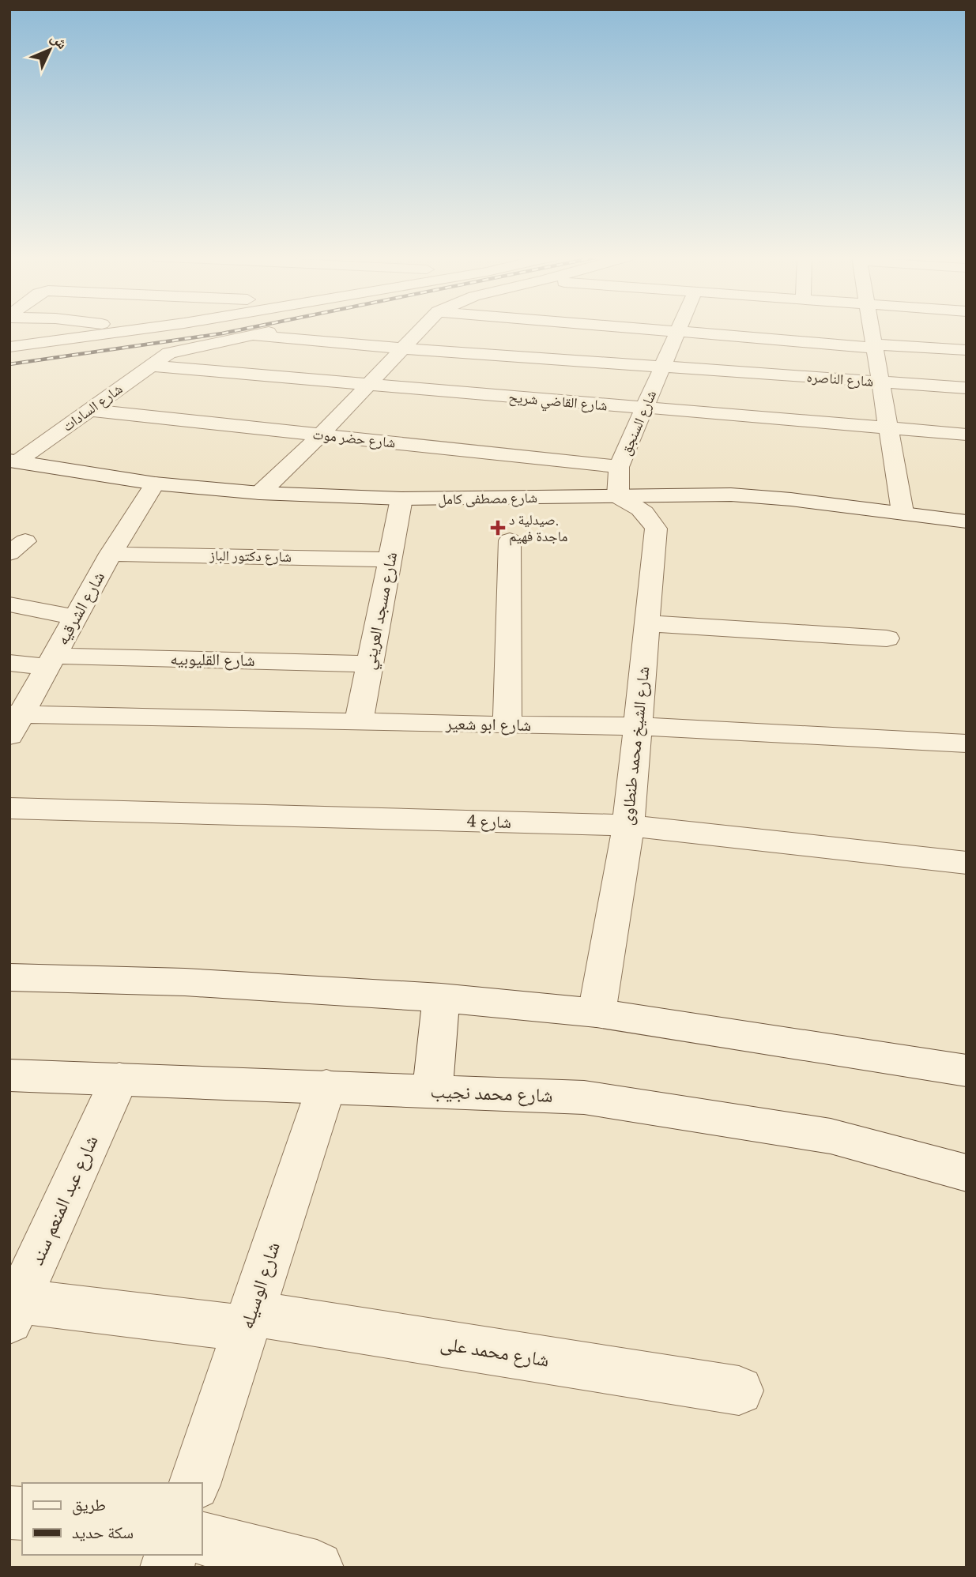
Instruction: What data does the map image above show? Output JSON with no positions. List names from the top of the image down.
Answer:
{
  "streets": {
    "street": [
      "شارع الناصره",
      "شارع القاضي شريح",
      "شارع السادات",
      "شارع السنجق",
      "شارع حضر موت",
      "شارع مصطفى كامل",
      "شارع دكتور الباز",
      "شارع الشرقيه",
      "شارع مسجد العريني",
      "شارع القليوبيه",
      "شارع ابو شعير",
      "شارع الشيخ محمد طنطاوى",
      "شارع 4",
      "شارع محمد نجيب",
      "شارع عبد المنعم سند",
      "شارع الوسيله",
      "شارع محمد على"
    ]
  },
  "crossings": [
    ["شارع الناصره", "شارع السادات"],
    ["شارع الناصره", "شارع السنجق"],
    ["شارع القاضي شريح", "شارع السادات"],
    ["شارع القاضي شريح", "شارع السنجق"],
    ["شارع السادات", "شارع حضر موت"],
    ["شارع السادات", "شارع مصطفى كامل"],
    ["شارع السنجق", "شارع حضر موت"],
    ["شارع السنجق", "شارع مصطفى كامل"],
    ["شارع السنجق", "شارع الشيخ محمد طنطاوى"],
    ["شارع مصطفى كامل", "شارع الشرقيه"],
    ["شارع مصطفى كامل", "شارع مسجد العريني"],
    ["شارع مصطفى كامل", "شارع الشيخ محمد طنطاوى"],
    ["شارع دكتور الباز", "شارع الشرقيه"],
    ["شارع دكتور الباز", "شارع مسجد العريني"],
    ["شارع الشرقيه", "شارع القليوبيه"],
    ["شارع الشرقيه", "شارع ابو شعير"],
    ["شارع مسجد العريني", "شارع القليوبيه"],
    ["شارع مسجد العريني", "شارع ابو شعير"],
    ["شارع ابو شعير", "شارع الشيخ محمد طنطاوى"],
    ["شارع الشيخ محمد طنطاوى", "شارع 4"],
    ["شارع محمد نجيب", "شارع عبد المنعم سند"],
    ["شارع محمد نجيب", "شارع الوسيله"],
    ["شارع عبد المنعم سند", "شارع محمد على"],
    ["شارع الوسيله", "شارع محمد على"]
  ],
  "places": {
    "health": ["صيدلية د. ماجدة فهيم"]
  },
  "legend": ["طريق", "سكة حديد"],
  "north": "top right"
}
